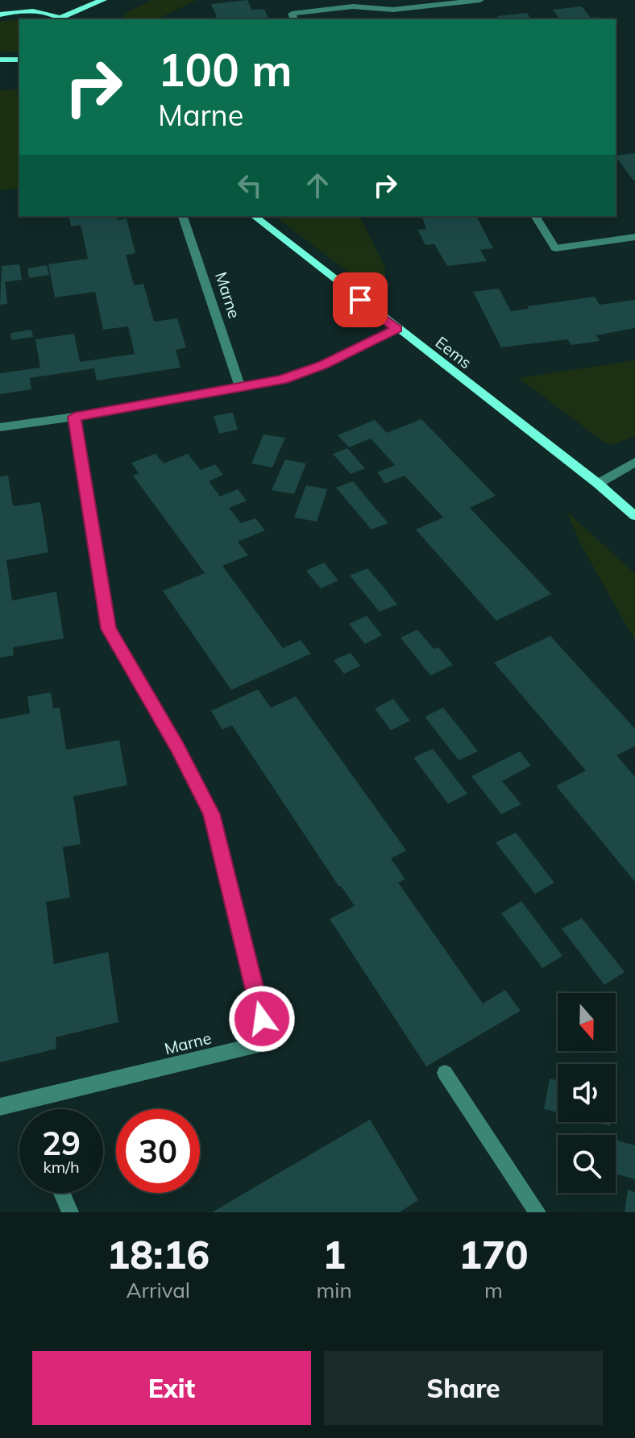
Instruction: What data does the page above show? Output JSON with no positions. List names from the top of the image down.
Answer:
{
  "streets": {
    "street": ["Marne", "Eems"]
  },
  "north": "bottom",
  "page": {
    "turn": ["100 m", "Marne"],
    "speed": "29 km/h",
    "limit": "30",
    "eta": [
      "18:16",
      "Arrival",
      "1",
      "min",
      "170",
      "m"
    ],
    "buttons": ["Exit", "Share"]
  }
}
